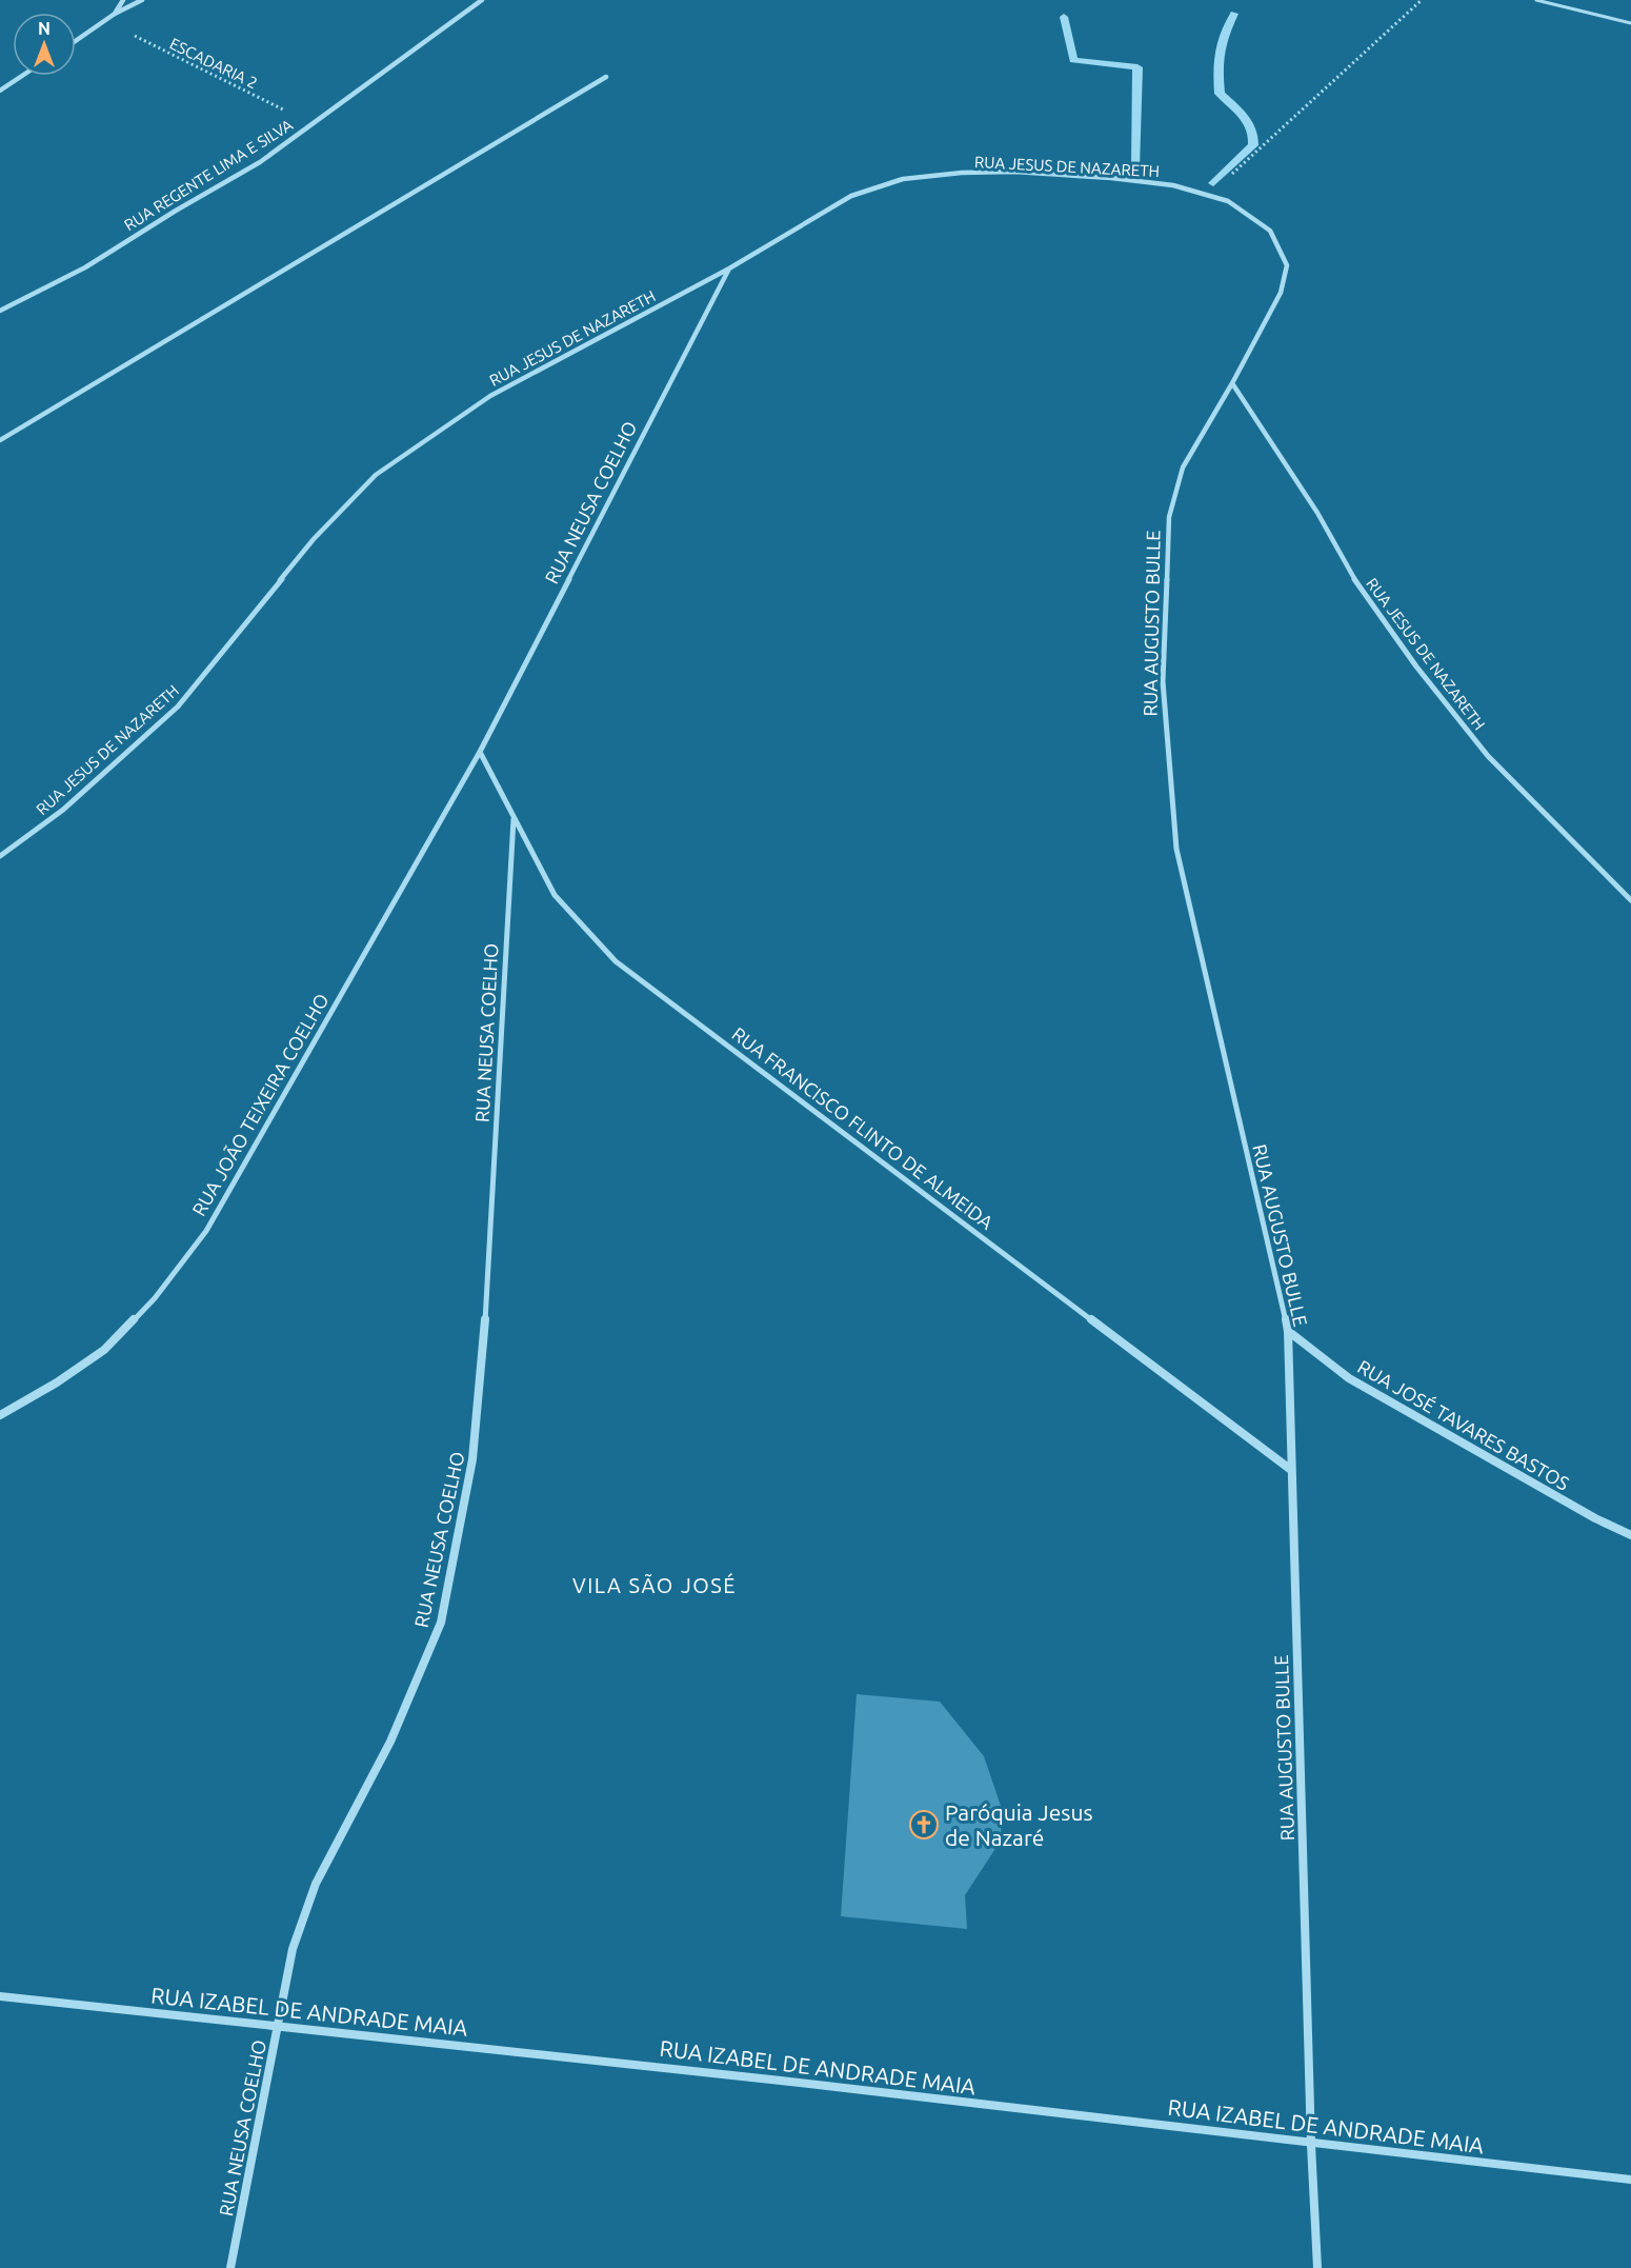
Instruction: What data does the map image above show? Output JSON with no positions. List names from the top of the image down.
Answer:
{
  "streets": {
    "street": [
      "RUA JESUS DE NAZARETH",
      "RUA REGENTE LIMA E SILVA",
      "RUA NEUSA COELHO",
      "RUA AUGUSTO BULLE",
      "RUA JOÃO TEIXEIRA COELHO",
      "RUA FRANCISCO FLINTO DE ALMEIDA",
      "RUA JOSÉ TAVARES BASTOS",
      "RUA IZABEL DE ANDRADE MAIA"
    ],
    "path": ["ESCADARIA 2"]
  },
  "crossings": [
    ["ESCADARIA 2", "RUA REGENTE LIMA E SILVA"],
    ["RUA JESUS DE NAZARETH", "RUA NEUSA COELHO"],
    ["RUA JESUS DE NAZARETH", "RUA AUGUSTO BULLE"],
    ["RUA NEUSA COELHO", "RUA JOÃO TEIXEIRA COELHO"],
    ["RUA NEUSA COELHO", "RUA FRANCISCO FLINTO DE ALMEIDA"],
    ["RUA NEUSA COELHO", "RUA IZABEL DE ANDRADE MAIA"],
    ["RUA AUGUSTO BULLE", "RUA FRANCISCO FLINTO DE ALMEIDA"],
    ["RUA AUGUSTO BULLE", "RUA JOSÉ TAVARES BASTOS"],
    ["RUA AUGUSTO BULLE", "RUA IZABEL DE ANDRADE MAIA"],
    ["RUA JOÃO TEIXEIRA COELHO", "RUA FRANCISCO FLINTO DE ALMEIDA"]
  ],
  "districts": ["VILA SÃO JOSÉ"],
  "places": {
    "church": ["Paróquia Jesus de Nazaré"]
  },
  "north": "top"
}
